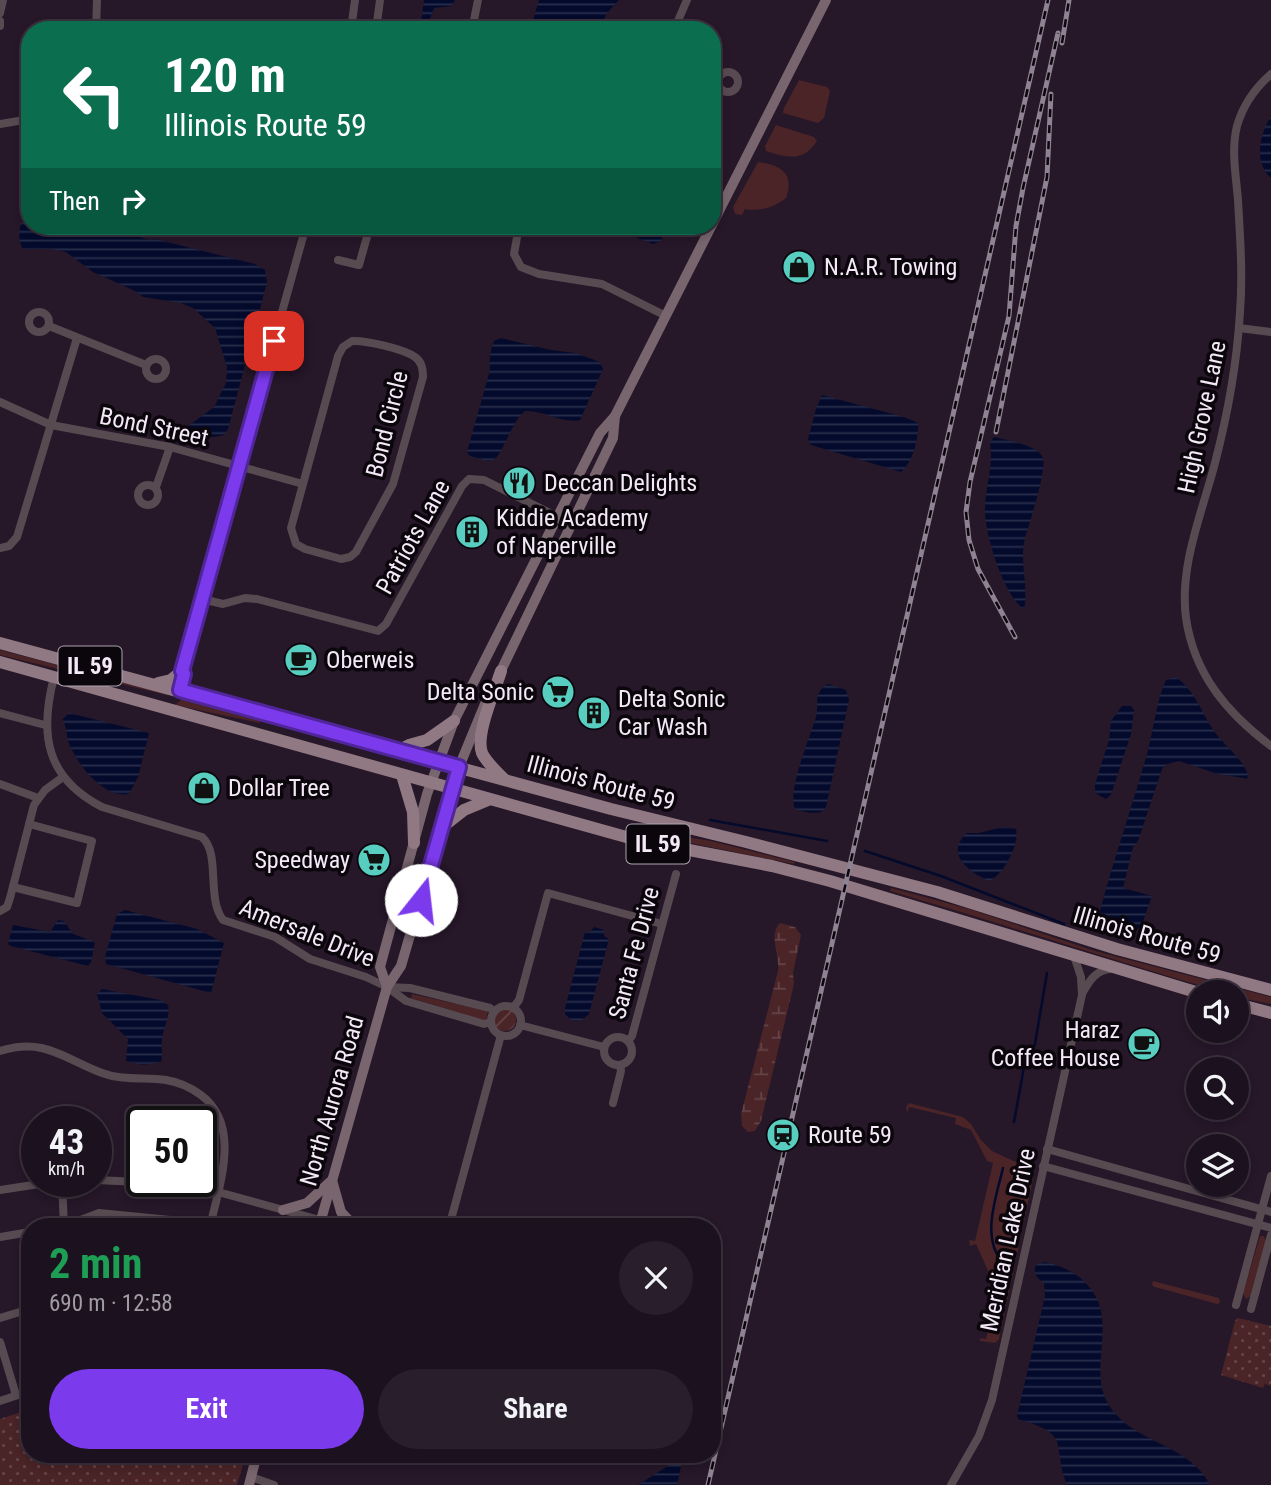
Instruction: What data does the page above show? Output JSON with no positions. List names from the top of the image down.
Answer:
{
  "streets": {
    "main road": ["IL 59", "Illinois Route 59", "North Aurora Road"],
    "street": [
      "High Grove Lane",
      "Bond Circle",
      "Bond Street",
      "Patriots Lane",
      "Amersale Drive",
      "Santa Fe Drive",
      "Meridian Lake Drive"
    ]
  },
  "crossings": [
    ["Bond Circle", "Bond Street"],
    ["Patriots Lane", "North Aurora Road"],
    ["Illinois Route 59", "Amersale Drive"],
    ["Illinois Route 59", "North Aurora Road"],
    ["Illinois Route 59", "Meridian Lake Drive"],
    ["Amersale Drive", "North Aurora Road"]
  ],
  "places": {
    "shop": ["N.A.R. Towing", "Dollar Tree"],
    "restaurant": ["Deccan Delights"],
    "building": ["Kiddie Academy of Naperville", "Delta Sonic Car Wash"],
    "cafe": ["Oberweis", "Haraz Coffee House"],
    "supermarket": ["Delta Sonic", "Speedway"],
    "station": ["Route 59"]
  },
  "page": {
    "turn": ["120 m", "Illinois Route 59"],
    "then": "Then",
    "speed": "43 km/h",
    "limit": "50",
    "heading": ["2 min", "690 m · 12:58"],
    "buttons": ["Exit", "Share"]
  }
}
